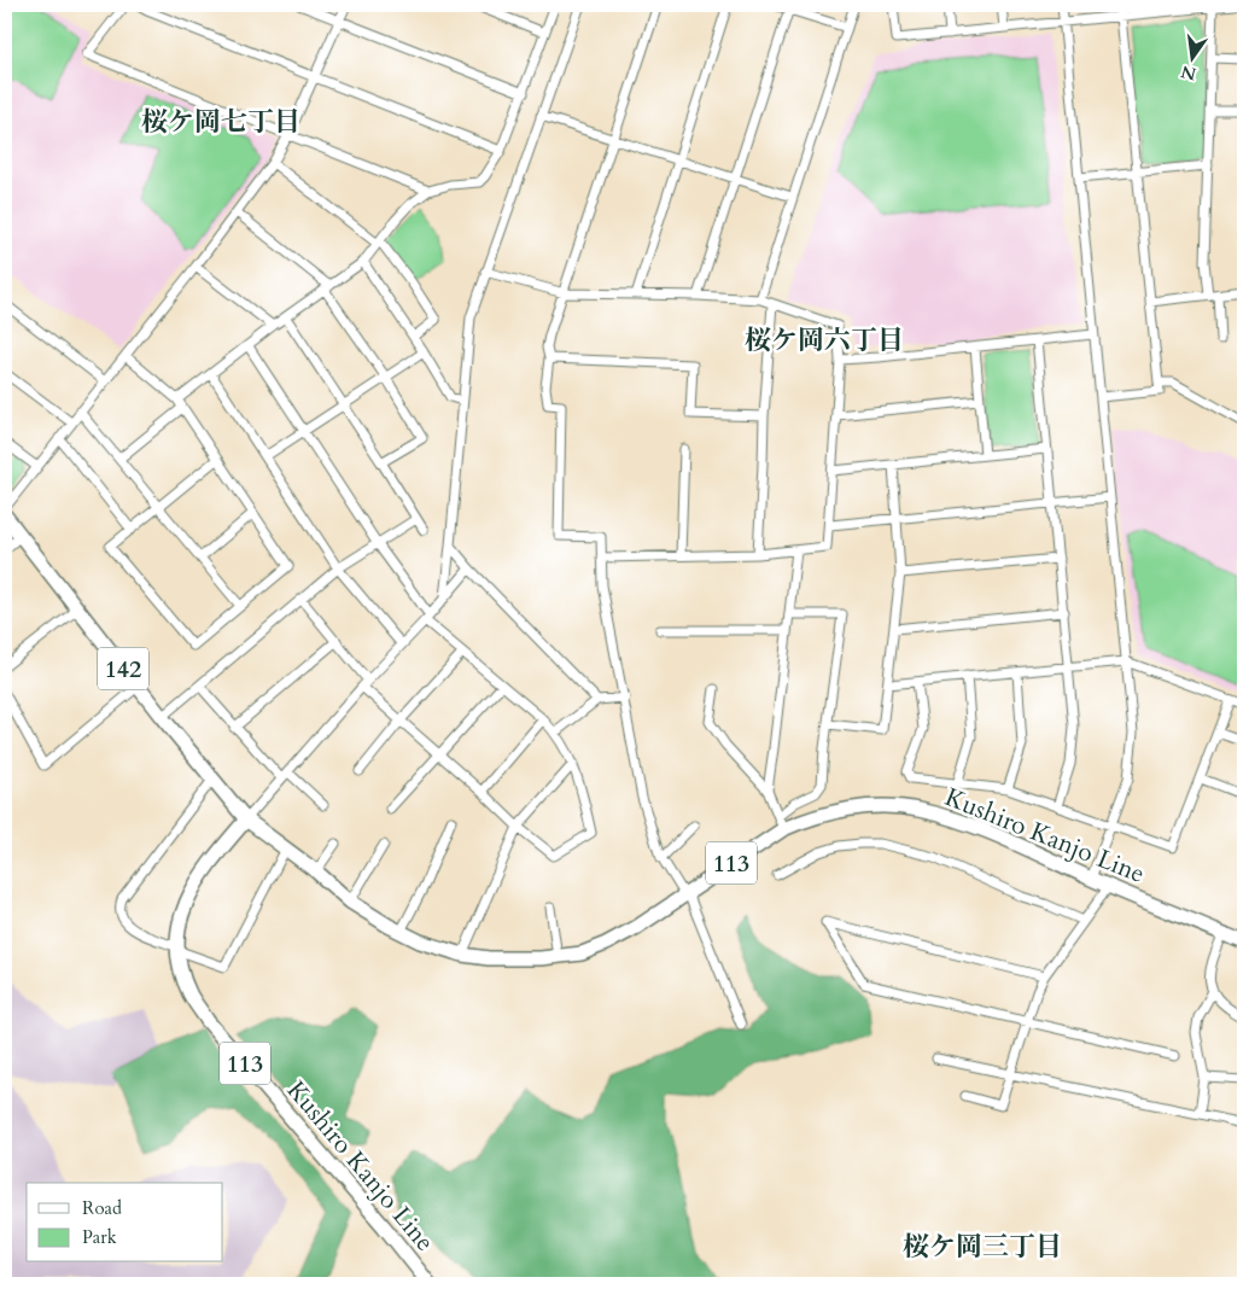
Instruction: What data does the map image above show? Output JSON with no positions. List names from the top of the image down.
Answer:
{
  "streets": {
    "main road": ["142", "Kushiro Kanjo Line", "113"]
  },
  "crossings": [
    ["142", "Kushiro Kanjo Line"]
  ],
  "districts": ["桜ケ岡七丁目", "桜ケ岡六丁目", "桜ケ岡三丁目"],
  "legend": ["Road", "Park"],
  "north": "bottom"
}
